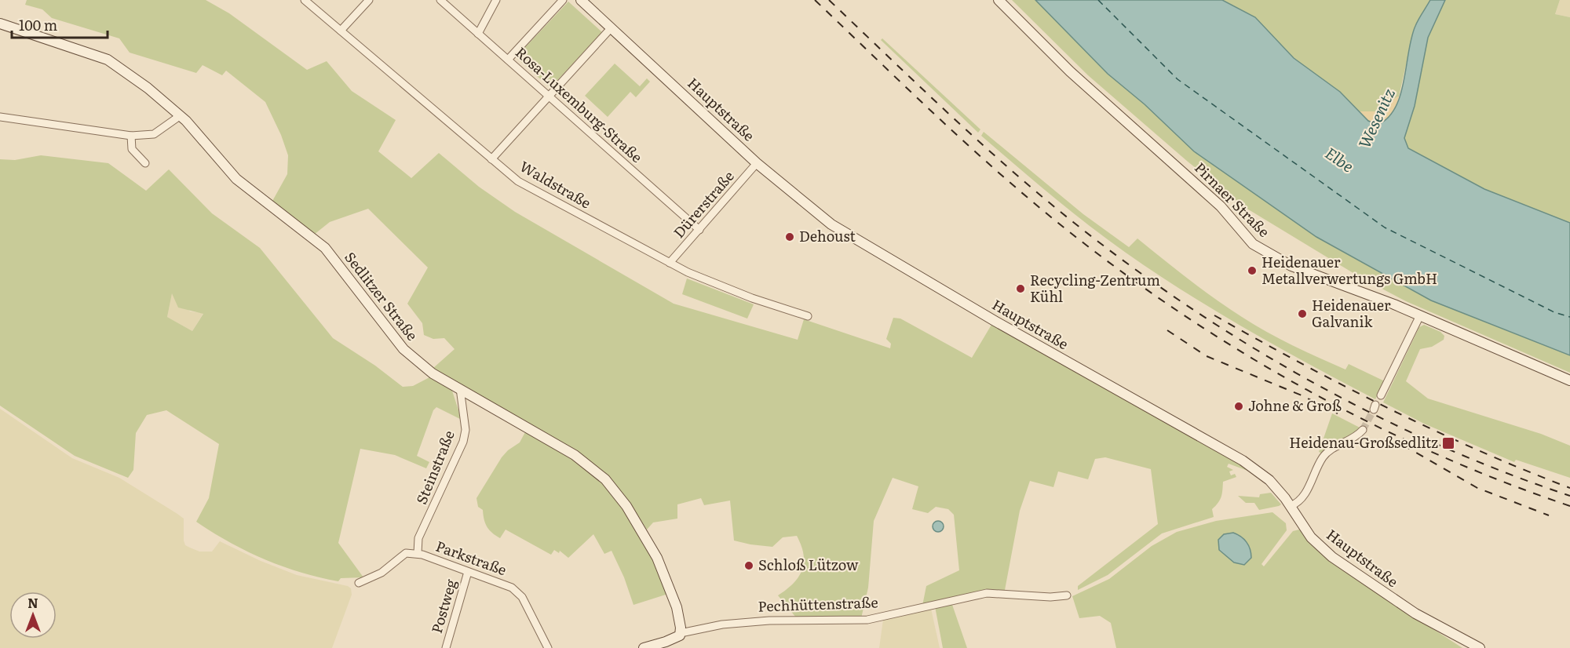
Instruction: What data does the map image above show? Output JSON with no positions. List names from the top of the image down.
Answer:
{
  "streets": {
    "street": [
      "Rosa-Luxemburg-Straße",
      "Hauptstraße",
      "Waldstraße",
      "Pirnaer Straße",
      "Dürerstraße",
      "Sedlitzer Straße",
      "Steinstraße",
      "Parkstraße",
      "Pechhüttenstraße",
      "Postweg"
    ]
  },
  "crossings": [
    ["Rosa-Luxemburg-Straße", "Dürerstraße"],
    ["Hauptstraße", "Dürerstraße"],
    ["Waldstraße", "Dürerstraße"],
    ["Sedlitzer Straße", "Steinstraße"],
    ["Sedlitzer Straße", "Pechhüttenstraße"],
    ["Steinstraße", "Parkstraße"],
    ["Parkstraße", "Postweg"]
  ],
  "water": ["Wesenitz", "Elbe"],
  "places": {
    "other": [
      "Dehoust",
      "Heidenauer Metallverwertungs GmbH",
      "Recycling-Zentrum Kühl",
      "Heidenauer Galvanik",
      "Johne & Groß",
      "Schloß Lützow"
    ],
    "transit": ["Heidenau-Großsedlitz"]
  },
  "scale_bar": "100 m",
  "north": "top"
}
